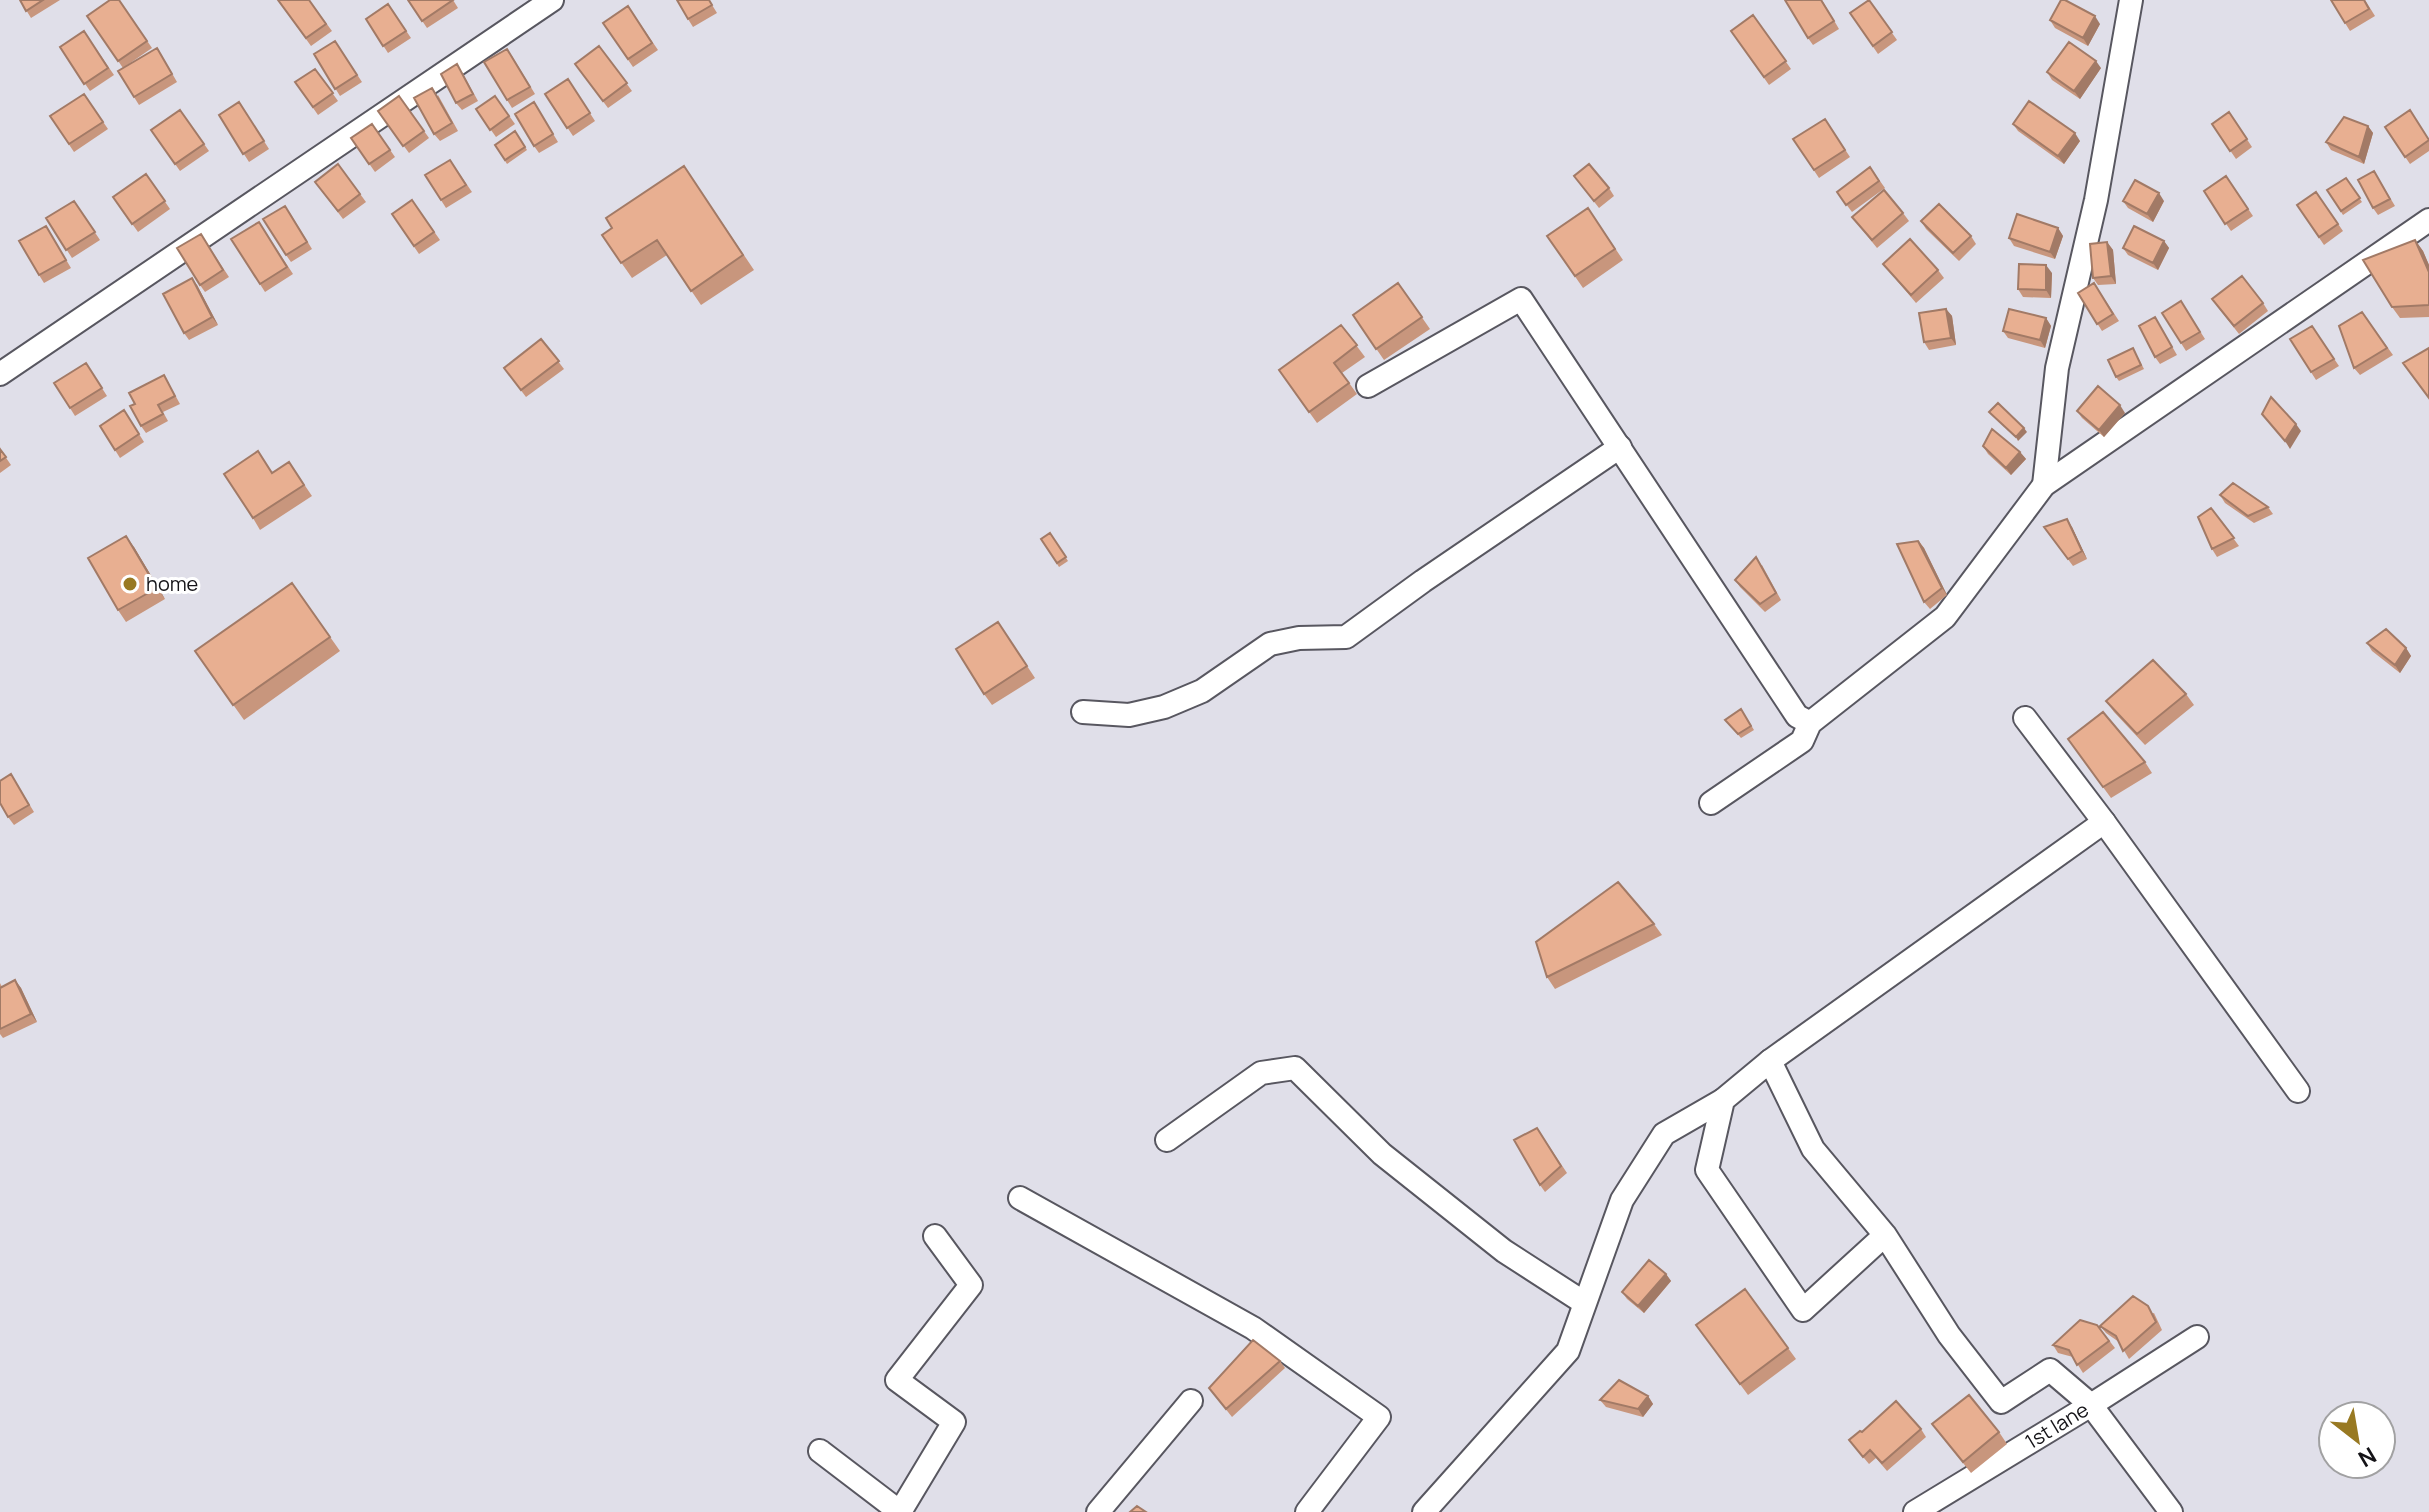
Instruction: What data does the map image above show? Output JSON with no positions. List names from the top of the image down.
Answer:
{
  "streets": {
    "street": ["1st lane"]
  },
  "places": ["home"],
  "north": "bottom right"
}
